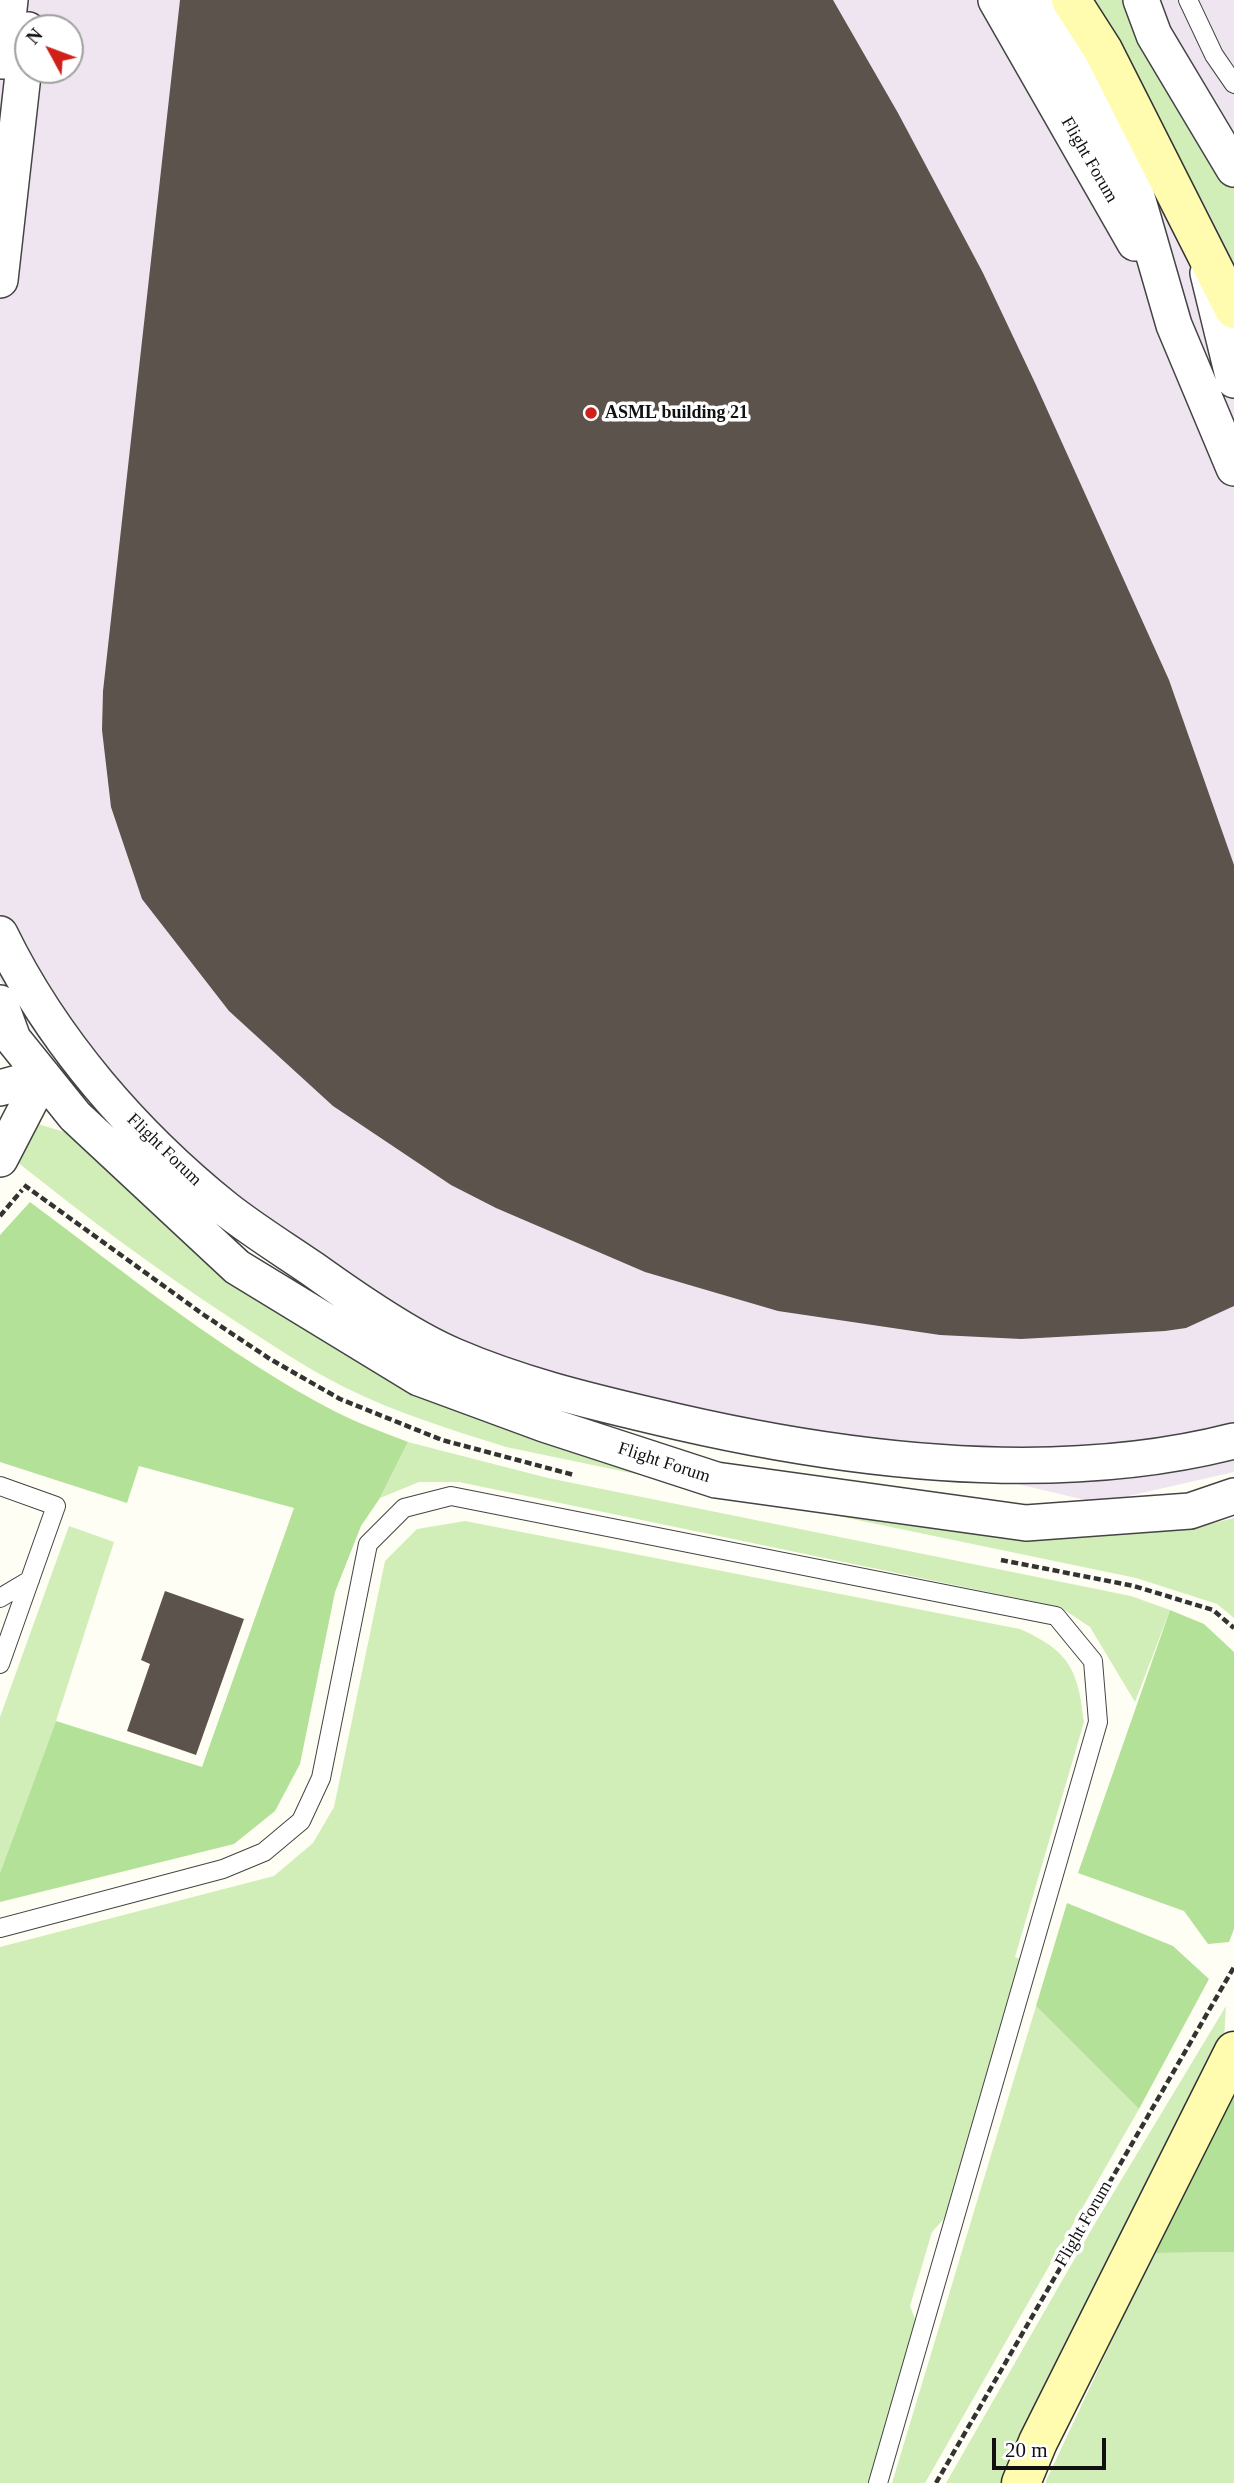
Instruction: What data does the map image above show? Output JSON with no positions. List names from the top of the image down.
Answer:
{
  "streets": {
    "street": ["Flight Forum"]
  },
  "places": ["ASML building 21"],
  "scale_bar": "20 m",
  "north": "top left"
}
